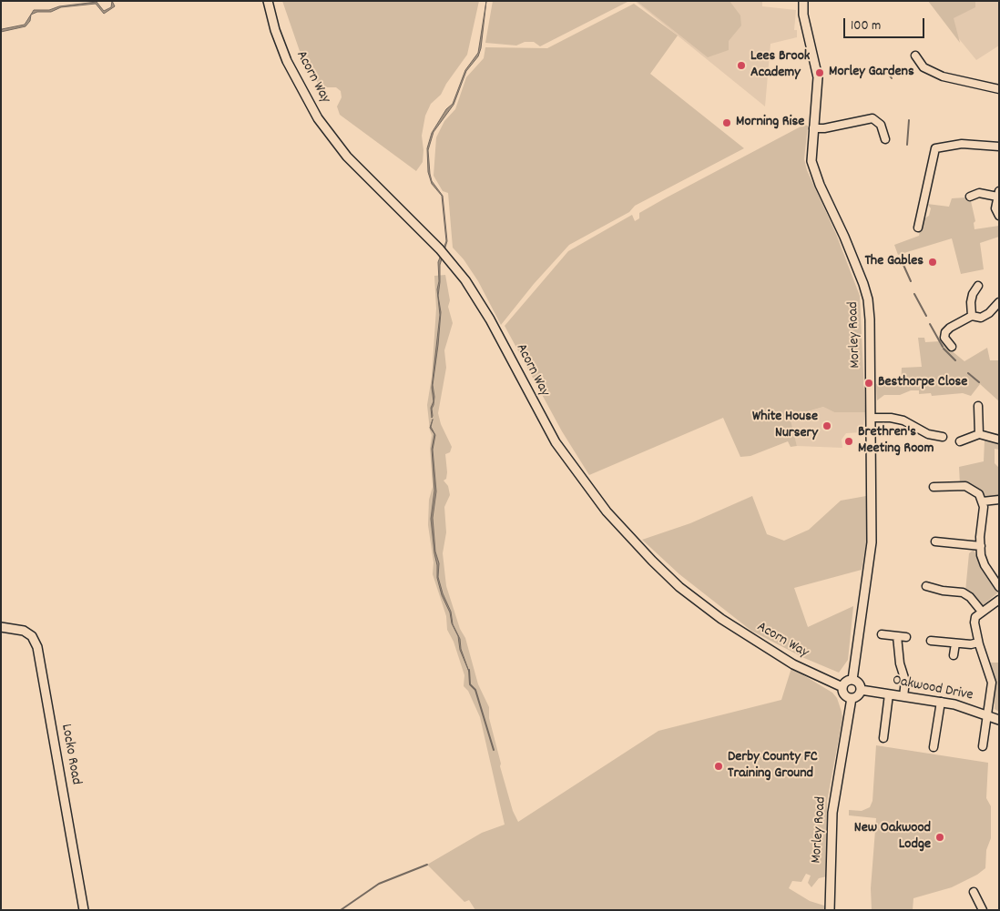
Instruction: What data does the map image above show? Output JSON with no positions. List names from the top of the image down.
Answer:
{
  "streets": {
    "street": [
      "Acorn Way",
      "Morley Road",
      "Oakwood Drive",
      "Locko Road"
    ]
  },
  "crossings": [
    ["Acorn Way", "Morley Road"],
    ["Acorn Way", "Oakwood Drive"],
    ["Morley Road", "Oakwood Drive"]
  ],
  "places": [
    "Lees Brook Academy",
    "Morley Gardens",
    "Morning Rise",
    "The Gables",
    "Besthorpe Close",
    "White House Nursery",
    "Brethren's Meeting Room",
    "Derby County FC Training Ground",
    "New Oakwood Lodge"
  ],
  "scale_bar": "100 m"
}
